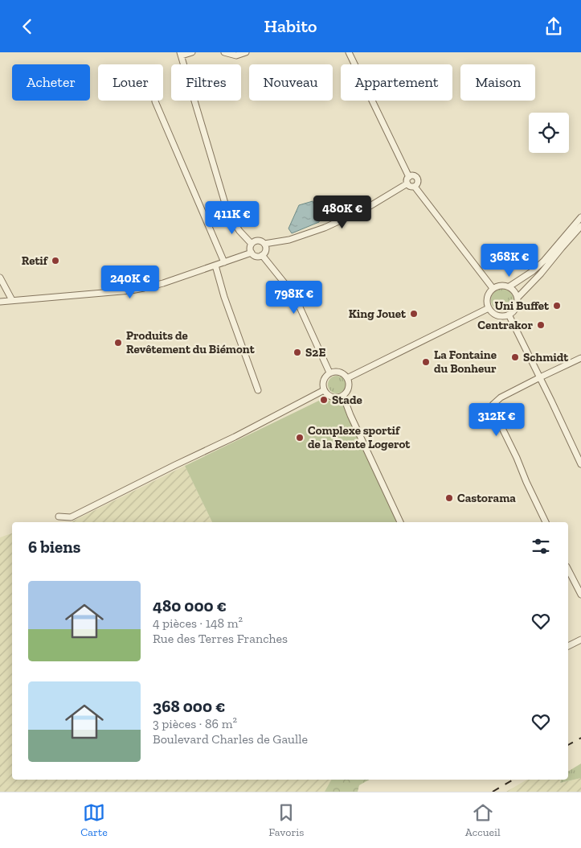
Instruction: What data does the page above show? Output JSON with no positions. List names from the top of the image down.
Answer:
{
  "places": [
    "Retif",
    "Uni Buffet",
    "King Jouet",
    "Centrakor",
    "Produits de Revêtement du Biémont",
    "S2E",
    "Schmidt",
    "La Fontaine du Bonheur",
    "Stade",
    "Complexe sportif de la Rente Logerot",
    "Castorama"
  ],
  "page": {
    "header": "Habito",
    "chip": [
      "Acheter",
      "Louer",
      "Filtres",
      "Nouveau",
      "Appartement",
      "Maison"
    ],
    "price": [
      "480K €",
      "411K €",
      "368K €",
      "240K €",
      "798K €",
      "312K €"
    ],
    "heading": "6 biens",
    "list": [
      {
        "name": "480 000 €",
        "note": "4 pièces · 148 m² · Rue des Terres Franches"
      },
      {
        "name": "368 000 €",
        "note": "3 pièces · 86 m² · Boulevard Charles de Gaulle"
      }
    ],
    "tabs": ["Carte", "Favoris", "Accueil"]
  }
}
